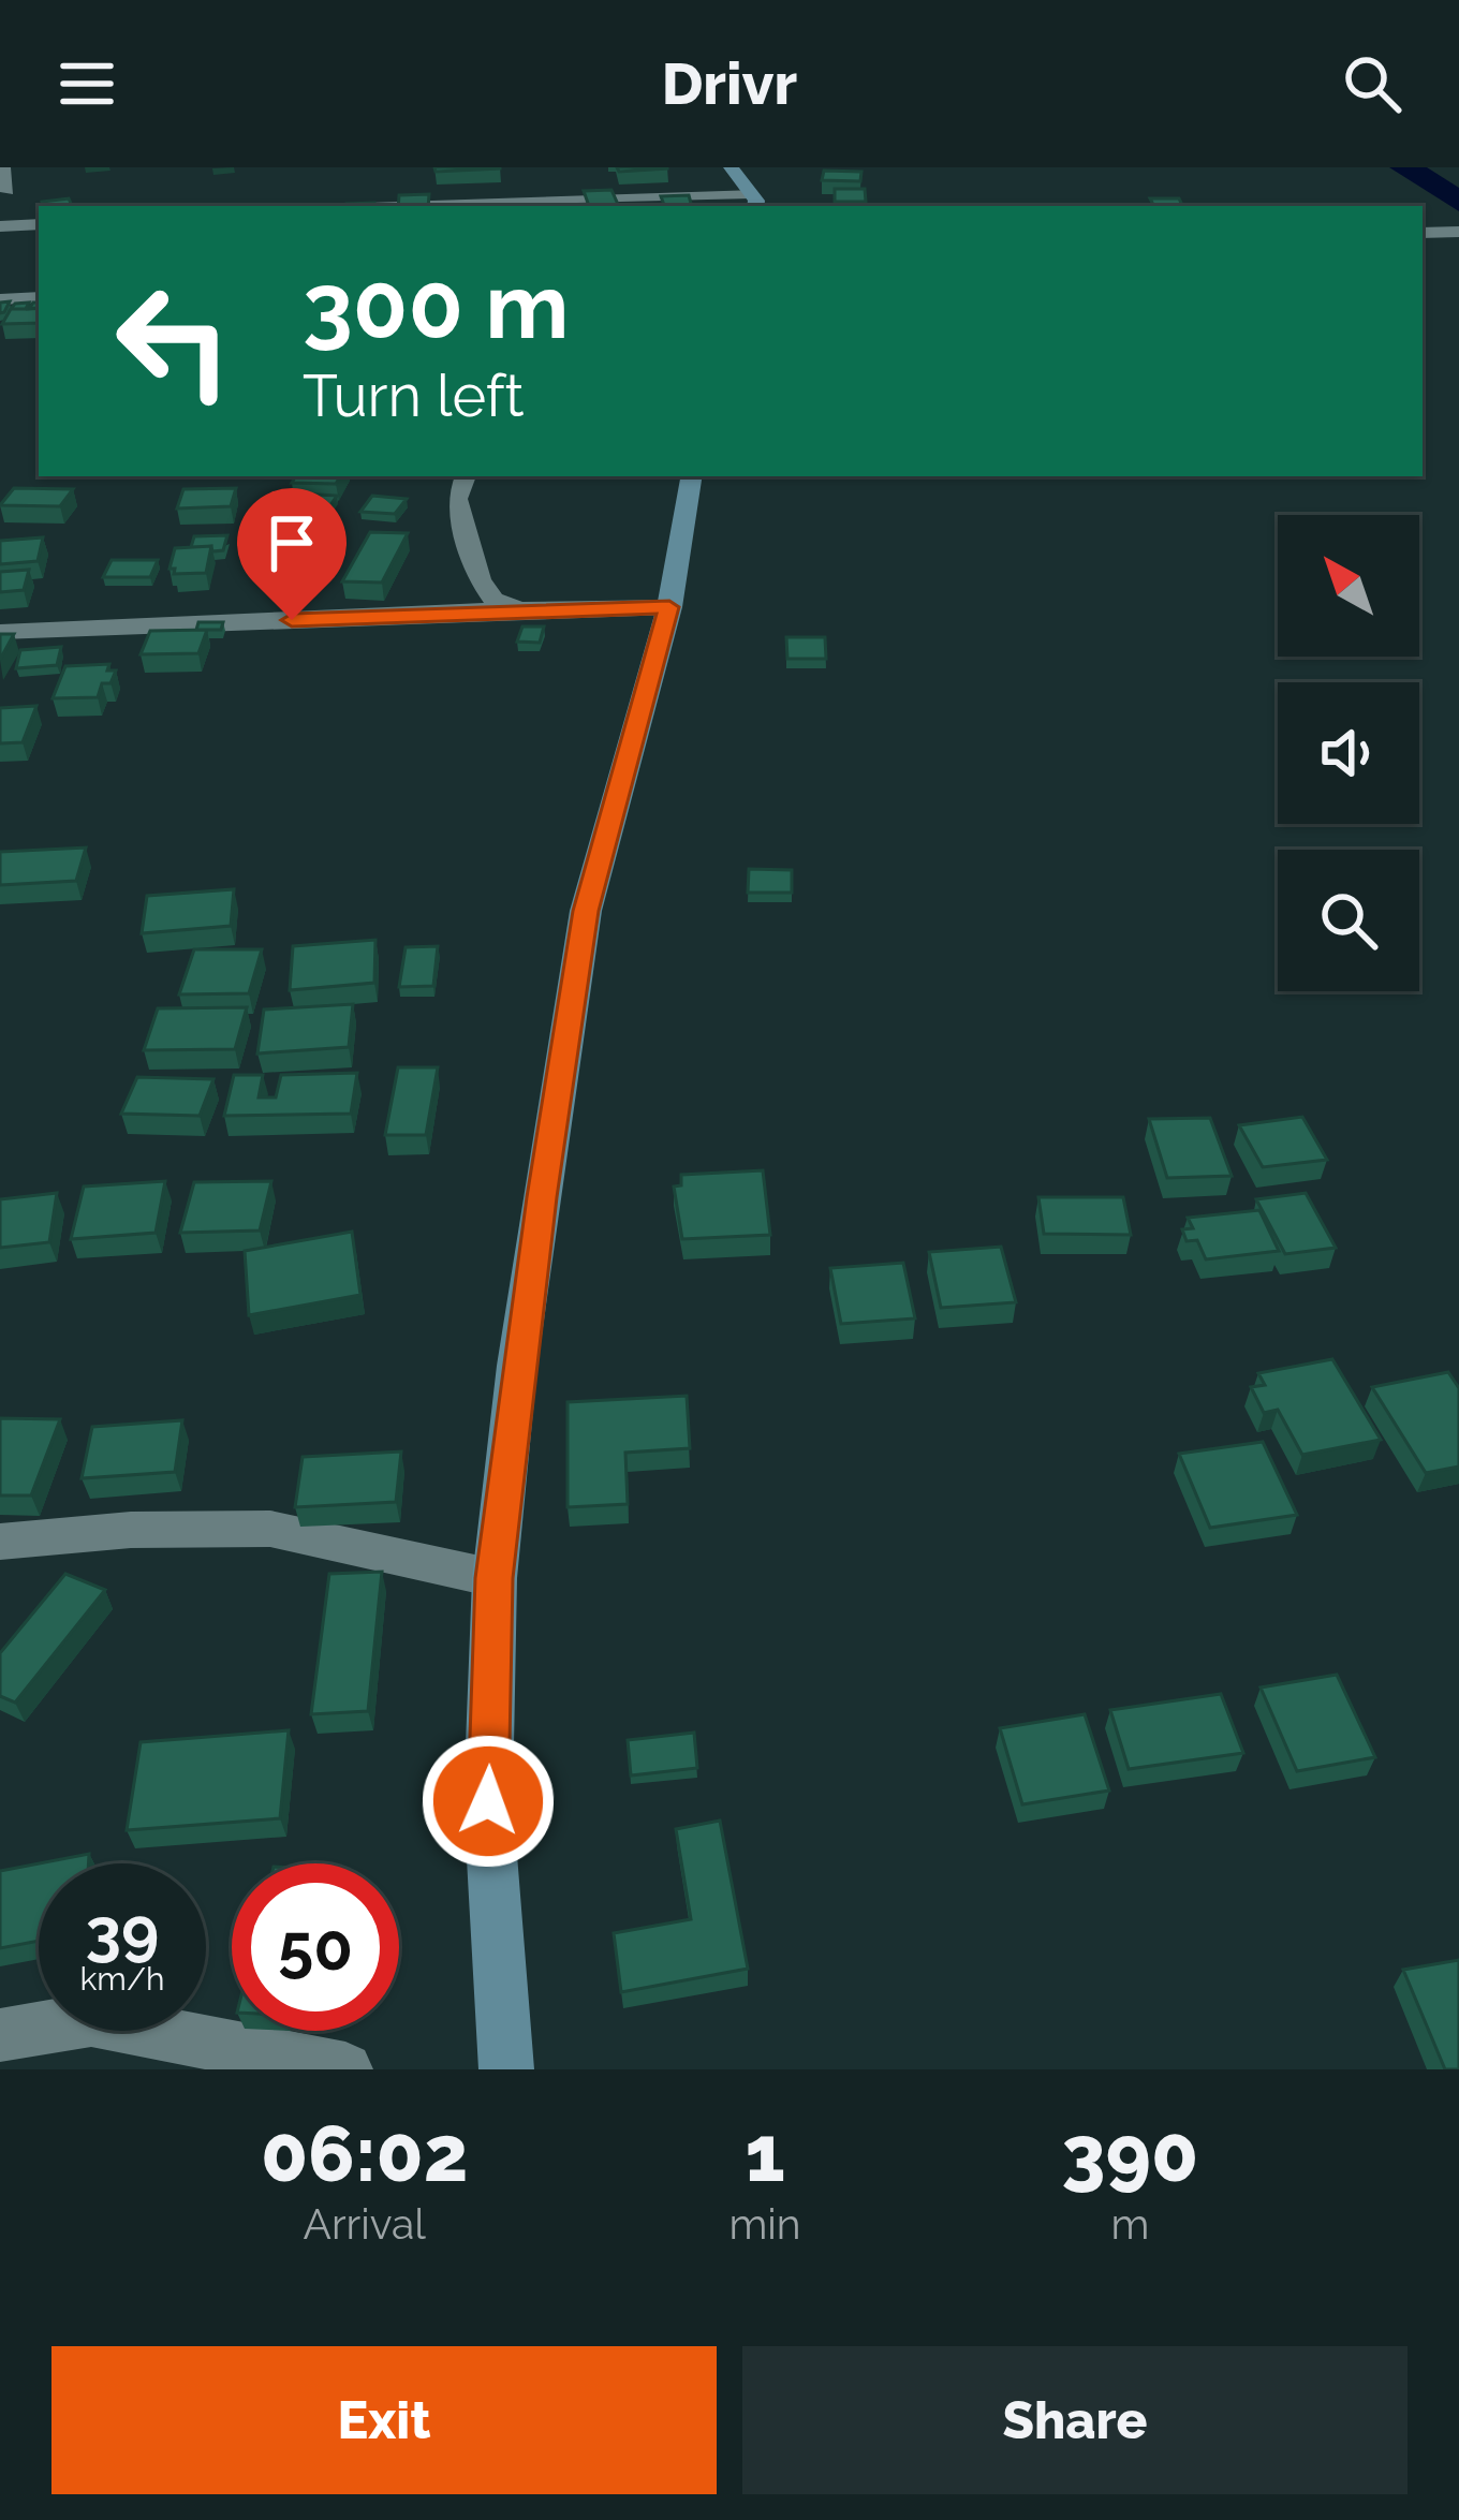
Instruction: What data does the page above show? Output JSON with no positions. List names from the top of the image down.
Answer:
{
  "north": "top left",
  "page": {
    "header": "Drivr",
    "turn": ["300 m", "Turn left"],
    "speed": "39 km/h",
    "limit": "50",
    "eta": [
      "06:02",
      "Arrival",
      "1",
      "min",
      "390",
      "m"
    ],
    "buttons": ["Exit", "Share"]
  }
}
